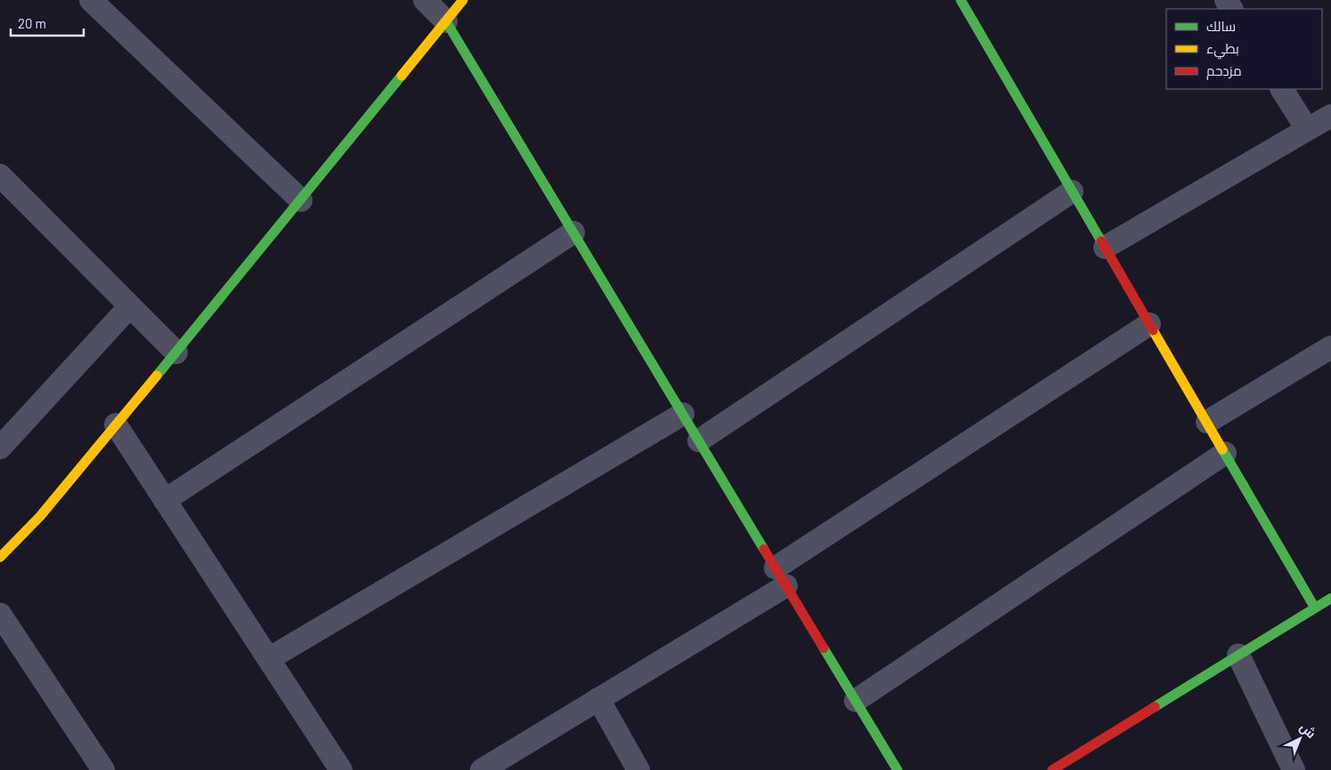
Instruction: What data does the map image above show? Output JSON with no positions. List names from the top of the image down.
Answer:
{
  "legend": ["سالك", "بطيء", "مزدحم"],
  "scale_bar": "20 m",
  "north": "top right"
}
